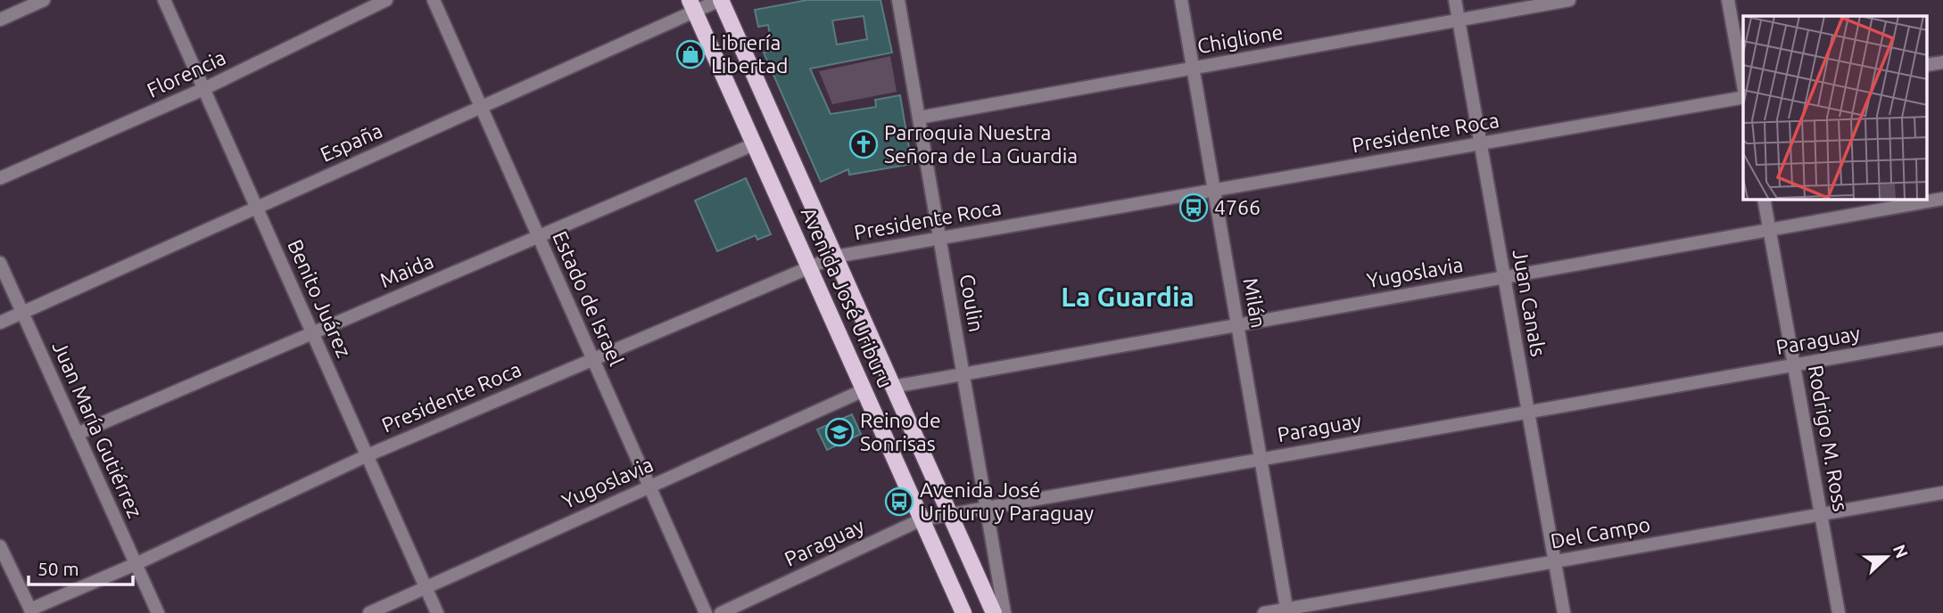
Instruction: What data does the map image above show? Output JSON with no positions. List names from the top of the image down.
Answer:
{
  "streets": {
    "main road": ["Avenida José Uriburu"],
    "street": [
      "Chiglione",
      "Florencia",
      "Presidente Roca",
      "España",
      "Maida",
      "Yugoslavia",
      "Benito Juárez",
      "Estado de Israel",
      "Coulin",
      "Milán",
      "Juan Canals",
      "Paraguay",
      "Juan María Gutiérrez",
      "Rodrigo M. Ross",
      "Del Campo"
    ]
  },
  "crossings": [
    ["Chiglione", "Coulin"],
    ["Chiglione", "Milán"],
    ["Chiglione", "Juan Canals"],
    ["Florencia", "Benito Juárez"],
    ["Presidente Roca", "Avenida José Uriburu"],
    ["Presidente Roca", "Benito Juárez"],
    ["Presidente Roca", "Estado de Israel"],
    ["Presidente Roca", "Coulin"],
    ["Presidente Roca", "Milán"],
    ["Presidente Roca", "Juan Canals"],
    ["Presidente Roca", "Juan María Gutiérrez"],
    ["España", "Avenida José Uriburu"],
    ["España", "Benito Juárez"],
    ["España", "Estado de Israel"],
    ["España", "Juan María Gutiérrez"],
    ["Maida", "Avenida José Uriburu"],
    ["Maida", "Benito Juárez"],
    ["Maida", "Estado de Israel"],
    ["Maida", "Juan María Gutiérrez"],
    ["Yugoslavia", "Avenida José Uriburu"],
    ["Yugoslavia", "Benito Juárez"],
    ["Yugoslavia", "Estado de Israel"],
    ["Yugoslavia", "Coulin"],
    ["Yugoslavia", "Milán"],
    ["Yugoslavia", "Juan Canals"],
    ["Yugoslavia", "Rodrigo M. Ross"],
    ["Avenida José Uriburu", "Paraguay"],
    ["Coulin", "Paraguay"],
    ["Milán", "Paraguay"],
    ["Milán", "Del Campo"],
    ["Juan Canals", "Paraguay"],
    ["Juan Canals", "Del Campo"],
    ["Paraguay", "Rodrigo M. Ross"],
    ["Rodrigo M. Ross", "Del Campo"]
  ],
  "districts": ["La Guardia"],
  "places": {
    "shop": ["Librería Libertad"],
    "church": ["Parroquia Nuestra Señora de La Guardia"],
    "bus stop": ["4766", "Avenida José Uriburu y Paraguay"],
    "school or university": ["Reino de Sonrisas"]
  },
  "scale_bar": "50 m",
  "north": "right"
}
